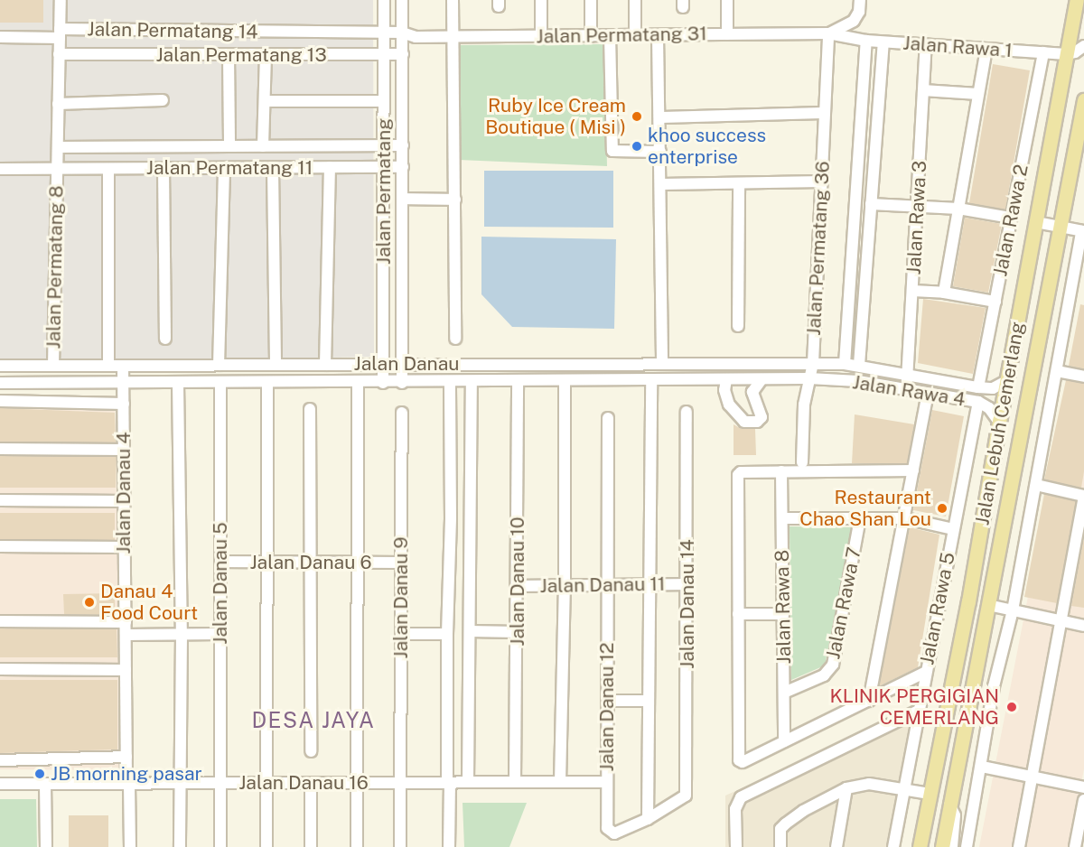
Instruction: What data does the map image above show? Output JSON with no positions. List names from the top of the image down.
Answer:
{
  "streets": {
    "main road": ["Jalan Lebuh Cemerlang"],
    "street": [
      "Jalan Permatang 14",
      "Jalan Permatang 31",
      "Jalan Rawa 1",
      "Jalan Permatang 13",
      "Jalan Permatang 11",
      "Jalan Permatang",
      "Jalan Rawa 3",
      "Jalan Rawa 2",
      "Jalan Permatang 36",
      "Jalan Permatang 8",
      "Jalan Danau",
      "Jalan Rawa 4",
      "Jalan Danau 4",
      "Jalan Danau 6",
      "Jalan Danau 10",
      "Jalan Danau 5",
      "Jalan Danau 11",
      "Jalan Danau 9",
      "Jalan Rawa 7",
      "Jalan Danau 14",
      "Jalan Rawa 8",
      "Jalan Rawa 5",
      "Jalan Danau 12",
      "Jalan Danau 16"
    ]
  },
  "crossings": [
    ["Jalan Permatang 14", "Jalan Permatang 31"],
    ["Jalan Permatang 14", "Jalan Permatang"],
    ["Jalan Permatang 14", "Jalan Permatang 8"],
    ["Jalan Permatang 31", "Jalan Rawa 1"],
    ["Jalan Permatang 31", "Jalan Permatang 36"],
    ["Jalan Rawa 1", "Jalan Rawa 3"],
    ["Jalan Rawa 1", "Jalan Rawa 2"],
    ["Jalan Rawa 1", "Jalan Permatang 36"],
    ["Jalan Rawa 1", "Jalan Lebuh Cemerlang"],
    ["Jalan Permatang 13", "Jalan Permatang"],
    ["Jalan Permatang 13", "Jalan Permatang 8"],
    ["Jalan Permatang 11", "Jalan Permatang"],
    ["Jalan Permatang 11", "Jalan Permatang 8"],
    ["Jalan Permatang", "Jalan Danau"],
    ["Jalan Rawa 3", "Jalan Rawa 4"],
    ["Jalan Rawa 2", "Jalan Rawa 4"],
    ["Jalan Permatang 36", "Jalan Danau"],
    ["Jalan Permatang 36", "Jalan Rawa 4"],
    ["Jalan Permatang 8", "Jalan Danau"],
    ["Jalan Danau", "Jalan Rawa 4"],
    ["Jalan Danau", "Jalan Danau 4"],
    ["Jalan Danau", "Jalan Danau 10"],
    ["Jalan Danau", "Jalan Danau 5"],
    ["Jalan Rawa 4", "Jalan Lebuh Cemerlang"],
    ["Jalan Rawa 4", "Jalan Rawa 5"],
    ["Jalan Danau 4", "Jalan Danau 16"],
    ["Jalan Danau 6", "Jalan Danau 5"],
    ["Jalan Danau 6", "Jalan Danau 9"],
    ["Jalan Danau 10", "Jalan Danau 11"],
    ["Jalan Danau 10", "Jalan Danau 16"],
    ["Jalan Danau 5", "Jalan Danau 16"],
    ["Jalan Danau 11", "Jalan Danau 14"],
    ["Jalan Danau 11", "Jalan Danau 12"],
    ["Jalan Danau 9", "Jalan Danau 16"],
    ["Jalan Rawa 7", "Jalan Rawa 8"],
    ["Jalan Danau 14", "Jalan Danau 12"],
    ["Jalan Danau 12", "Jalan Danau 16"]
  ],
  "districts": ["DESA JAYA"],
  "places": [
    "Ruby Ice Cream Boutique ( Misi )",
    "khoo success enterprise",
    "Restaurant Chao Shan Lou",
    "Danau 4 Food Court",
    "KLINIK PERGIGIAN CEMERLANG",
    "JB morning pasar"
  ]
}
